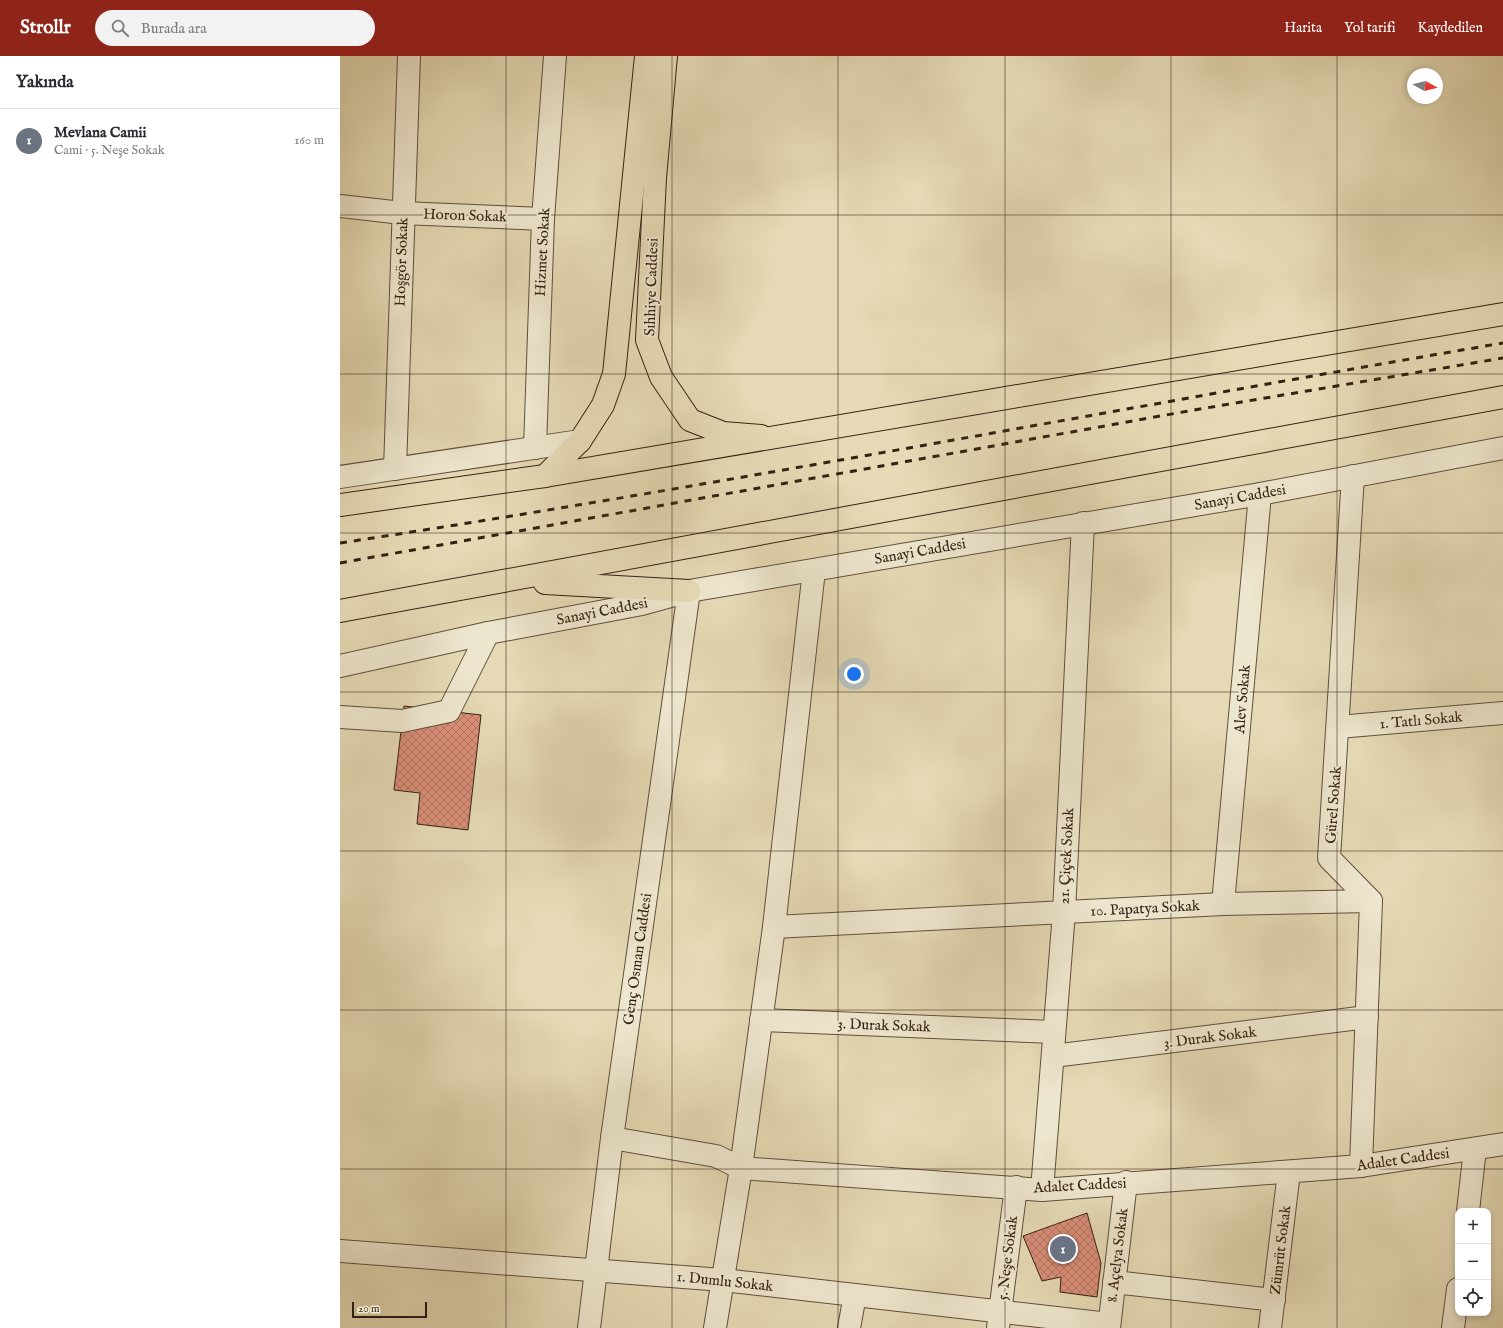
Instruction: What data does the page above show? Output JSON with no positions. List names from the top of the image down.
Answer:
{
  "streets": {
    "main road": ["Sıhhiye Caddesi"],
    "street": [
      "Horon Sokak",
      "Hizmet Sokak",
      "Hoşgör Sokak",
      "Sanayi Caddesi",
      "Alev Sokak",
      "1. Tatlı Sokak",
      "Gürel Sokak",
      "21. Çiçek Sokak",
      "10. Papatya Sokak",
      "Genç Osman Caddesi",
      "3. Durak Sokak",
      "Adalet Caddesi",
      "Zümrüt Sokak",
      "8. Açelya Sokak",
      "5. Neşe Sokak",
      "1. Dumlu Sokak"
    ]
  },
  "crossings": [
    ["Horon Sokak", "Hizmet Sokak"],
    ["Horon Sokak", "Hoşgör Sokak"],
    ["Sanayi Caddesi", "Alev Sokak"],
    ["Sanayi Caddesi", "Gürel Sokak"],
    ["Sanayi Caddesi", "21. Çiçek Sokak"],
    ["Sanayi Caddesi", "Genç Osman Caddesi"],
    ["Alev Sokak", "10. Papatya Sokak"],
    ["1. Tatlı Sokak", "Gürel Sokak"],
    ["Gürel Sokak", "10. Papatya Sokak"],
    ["21. Çiçek Sokak", "10. Papatya Sokak"],
    ["21. Çiçek Sokak", "3. Durak Sokak"],
    ["21. Çiçek Sokak", "Adalet Caddesi"],
    ["Genç Osman Caddesi", "Adalet Caddesi"],
    ["Genç Osman Caddesi", "1. Dumlu Sokak"],
    ["Adalet Caddesi", "Zümrüt Sokak"],
    ["Adalet Caddesi", "8. Açelya Sokak"],
    ["Adalet Caddesi", "5. Neşe Sokak"],
    ["8. Açelya Sokak", "1. Dumlu Sokak"],
    ["5. Neşe Sokak", "1. Dumlu Sokak"]
  ],
  "scale_bar": "20 m",
  "north": "right",
  "page": {
    "header": "Strollr",
    "search": "Burada ara",
    "nav": ["Harita", "Yol tarifi", "Kaydedilen"],
    "heading": "Yakında",
    "list": [
      {
        "mark": "1",
        "name": "Mevlana Camii",
        "note": "Cami · 5. Neşe Sokak",
        "value": "160 m"
      }
    ],
    "map_buttons": ["+", "−"],
    "pins": "1",
    "scale": "20 m"
  }
}
